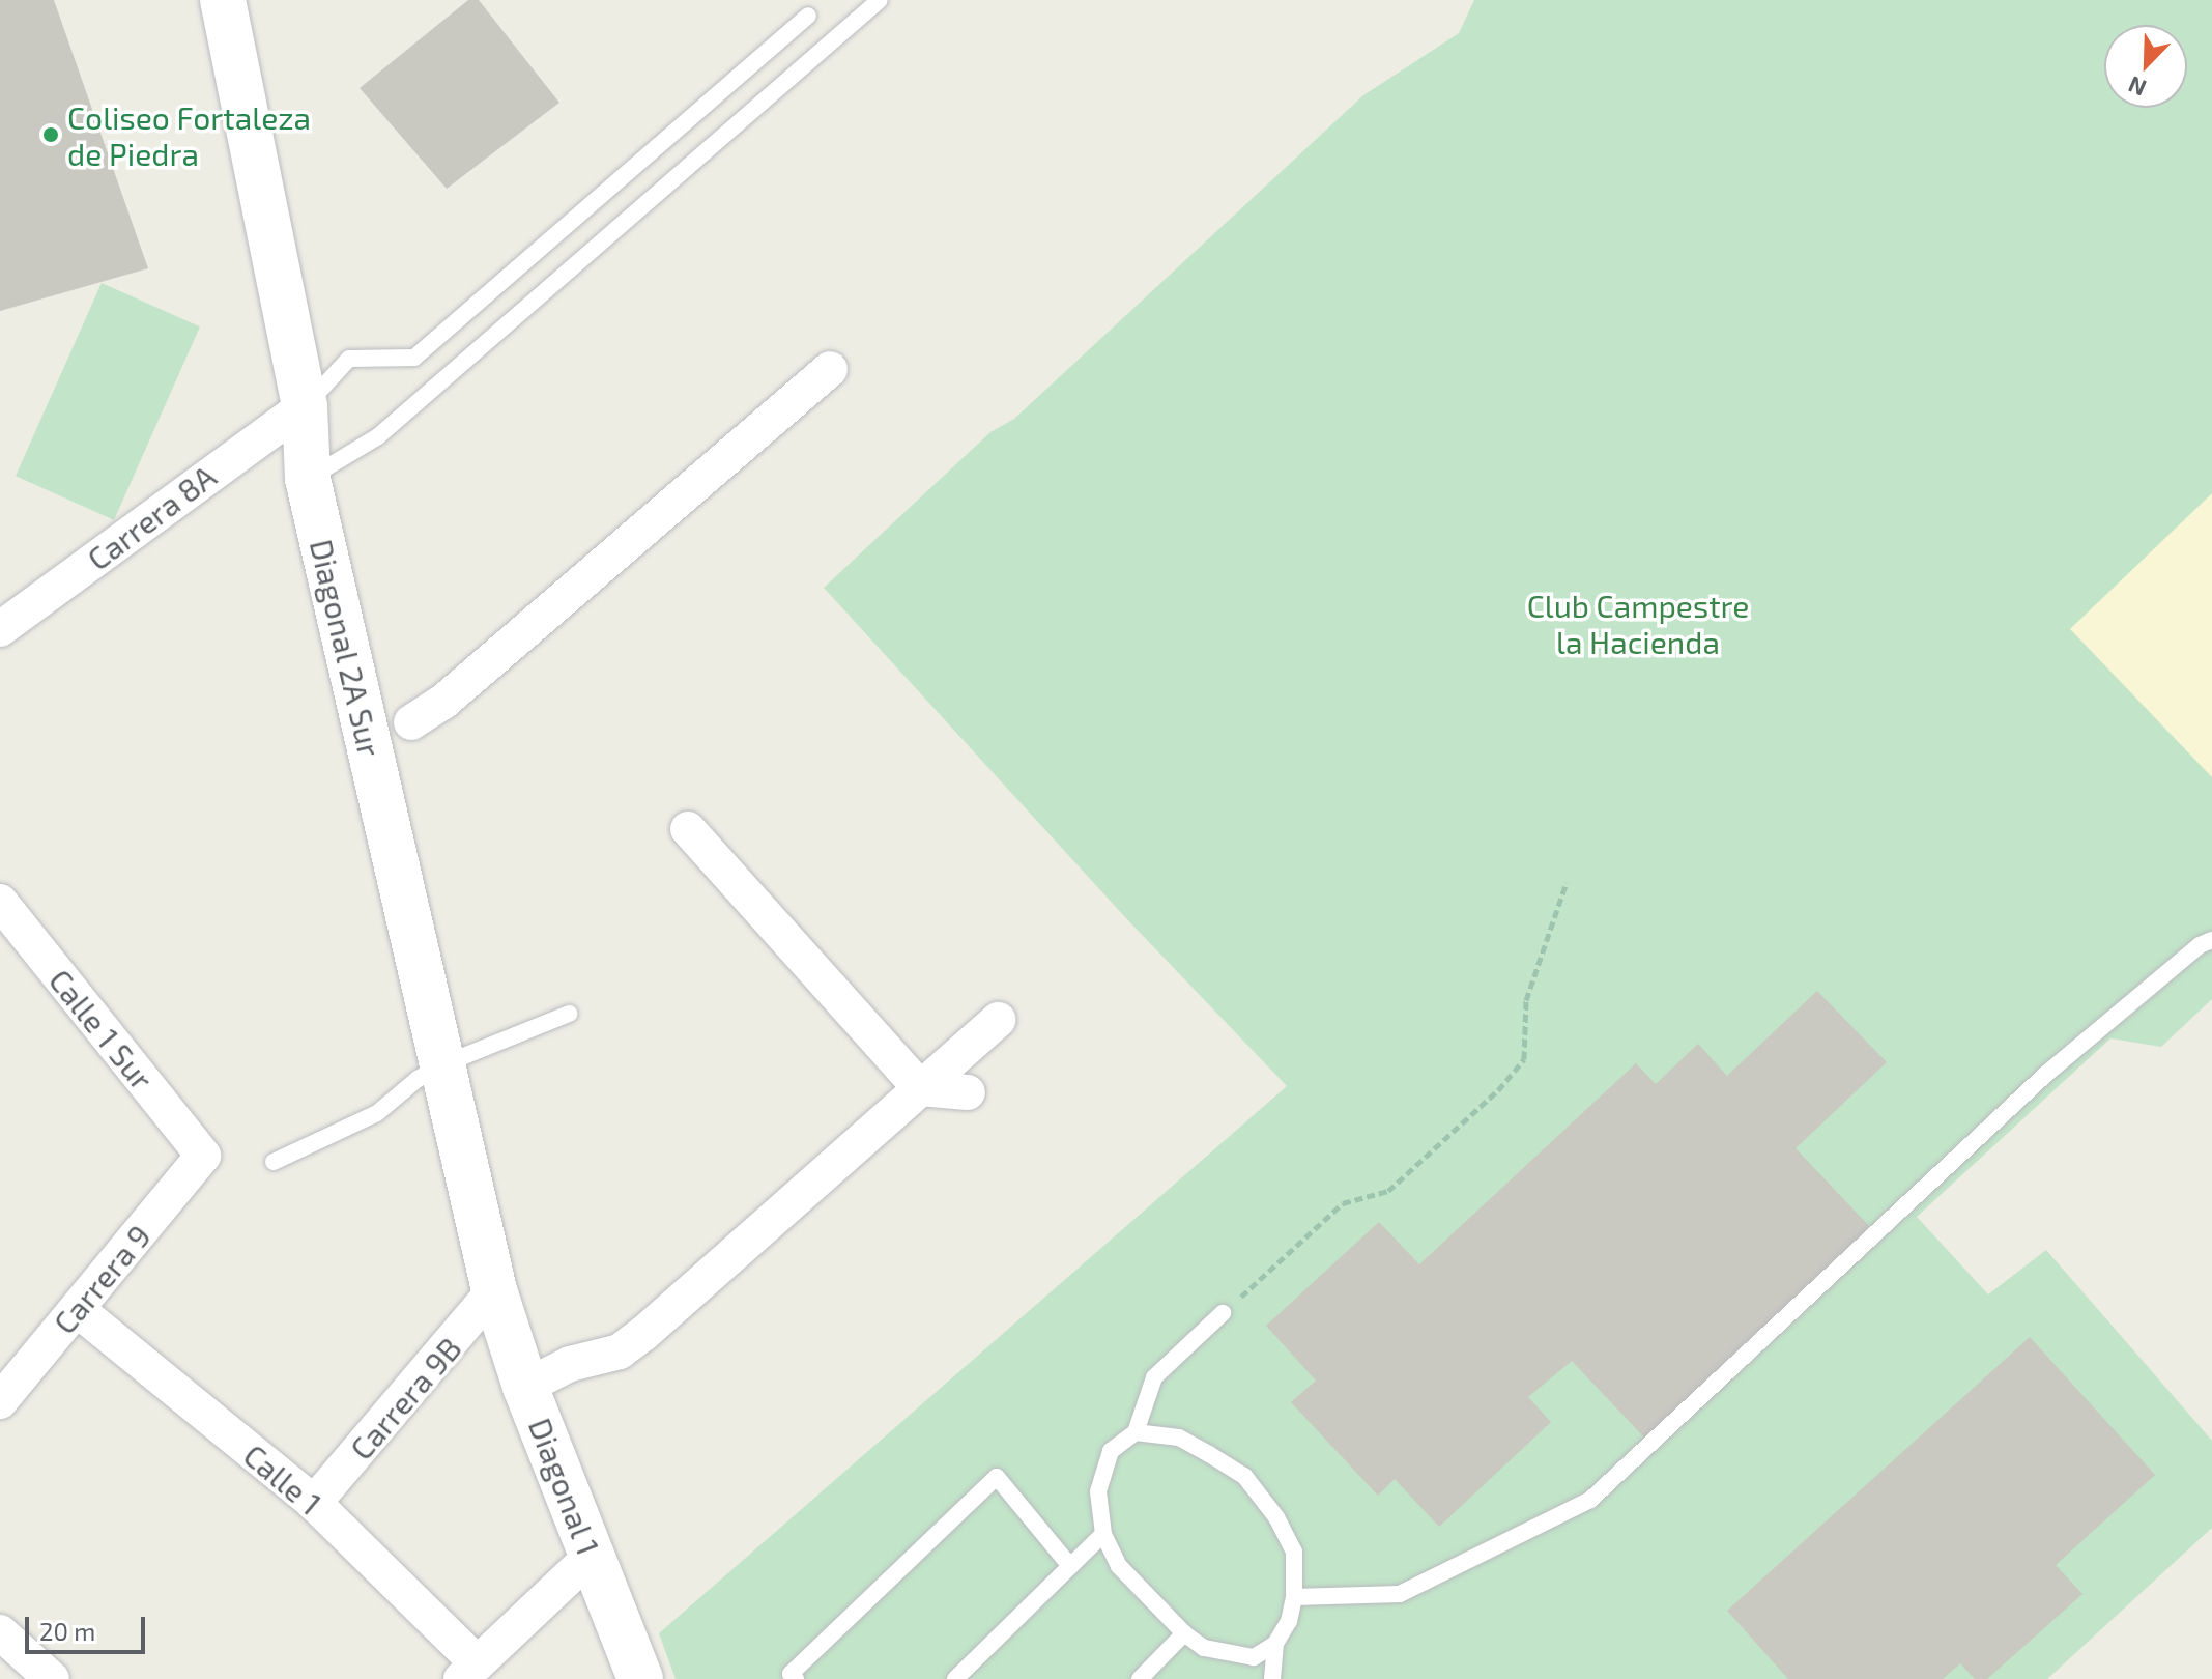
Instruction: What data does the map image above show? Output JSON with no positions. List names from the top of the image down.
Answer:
{
  "streets": {
    "main road": ["Diagonal 2A Sur", "Diagonal 1"],
    "street": [
      "Carrera 8A",
      "Calle 1 Sur",
      "Carrera 9",
      "Carrera 9B",
      "Calle 1"
    ]
  },
  "crossings": [
    ["Carrera 8A", "Diagonal 2A Sur"],
    ["Diagonal 2A Sur", "Carrera 9B"],
    ["Diagonal 2A Sur", "Diagonal 1"],
    ["Calle 1 Sur", "Carrera 9"],
    ["Carrera 9", "Calle 1"],
    ["Carrera 9B", "Calle 1"],
    ["Carrera 9B", "Diagonal 1"]
  ],
  "parks": ["Club Campestre la Hacienda"],
  "places": ["Coliseo Fortaleza de Piedra"],
  "scale_bar": "20 m",
  "north": "bottom left"
}
